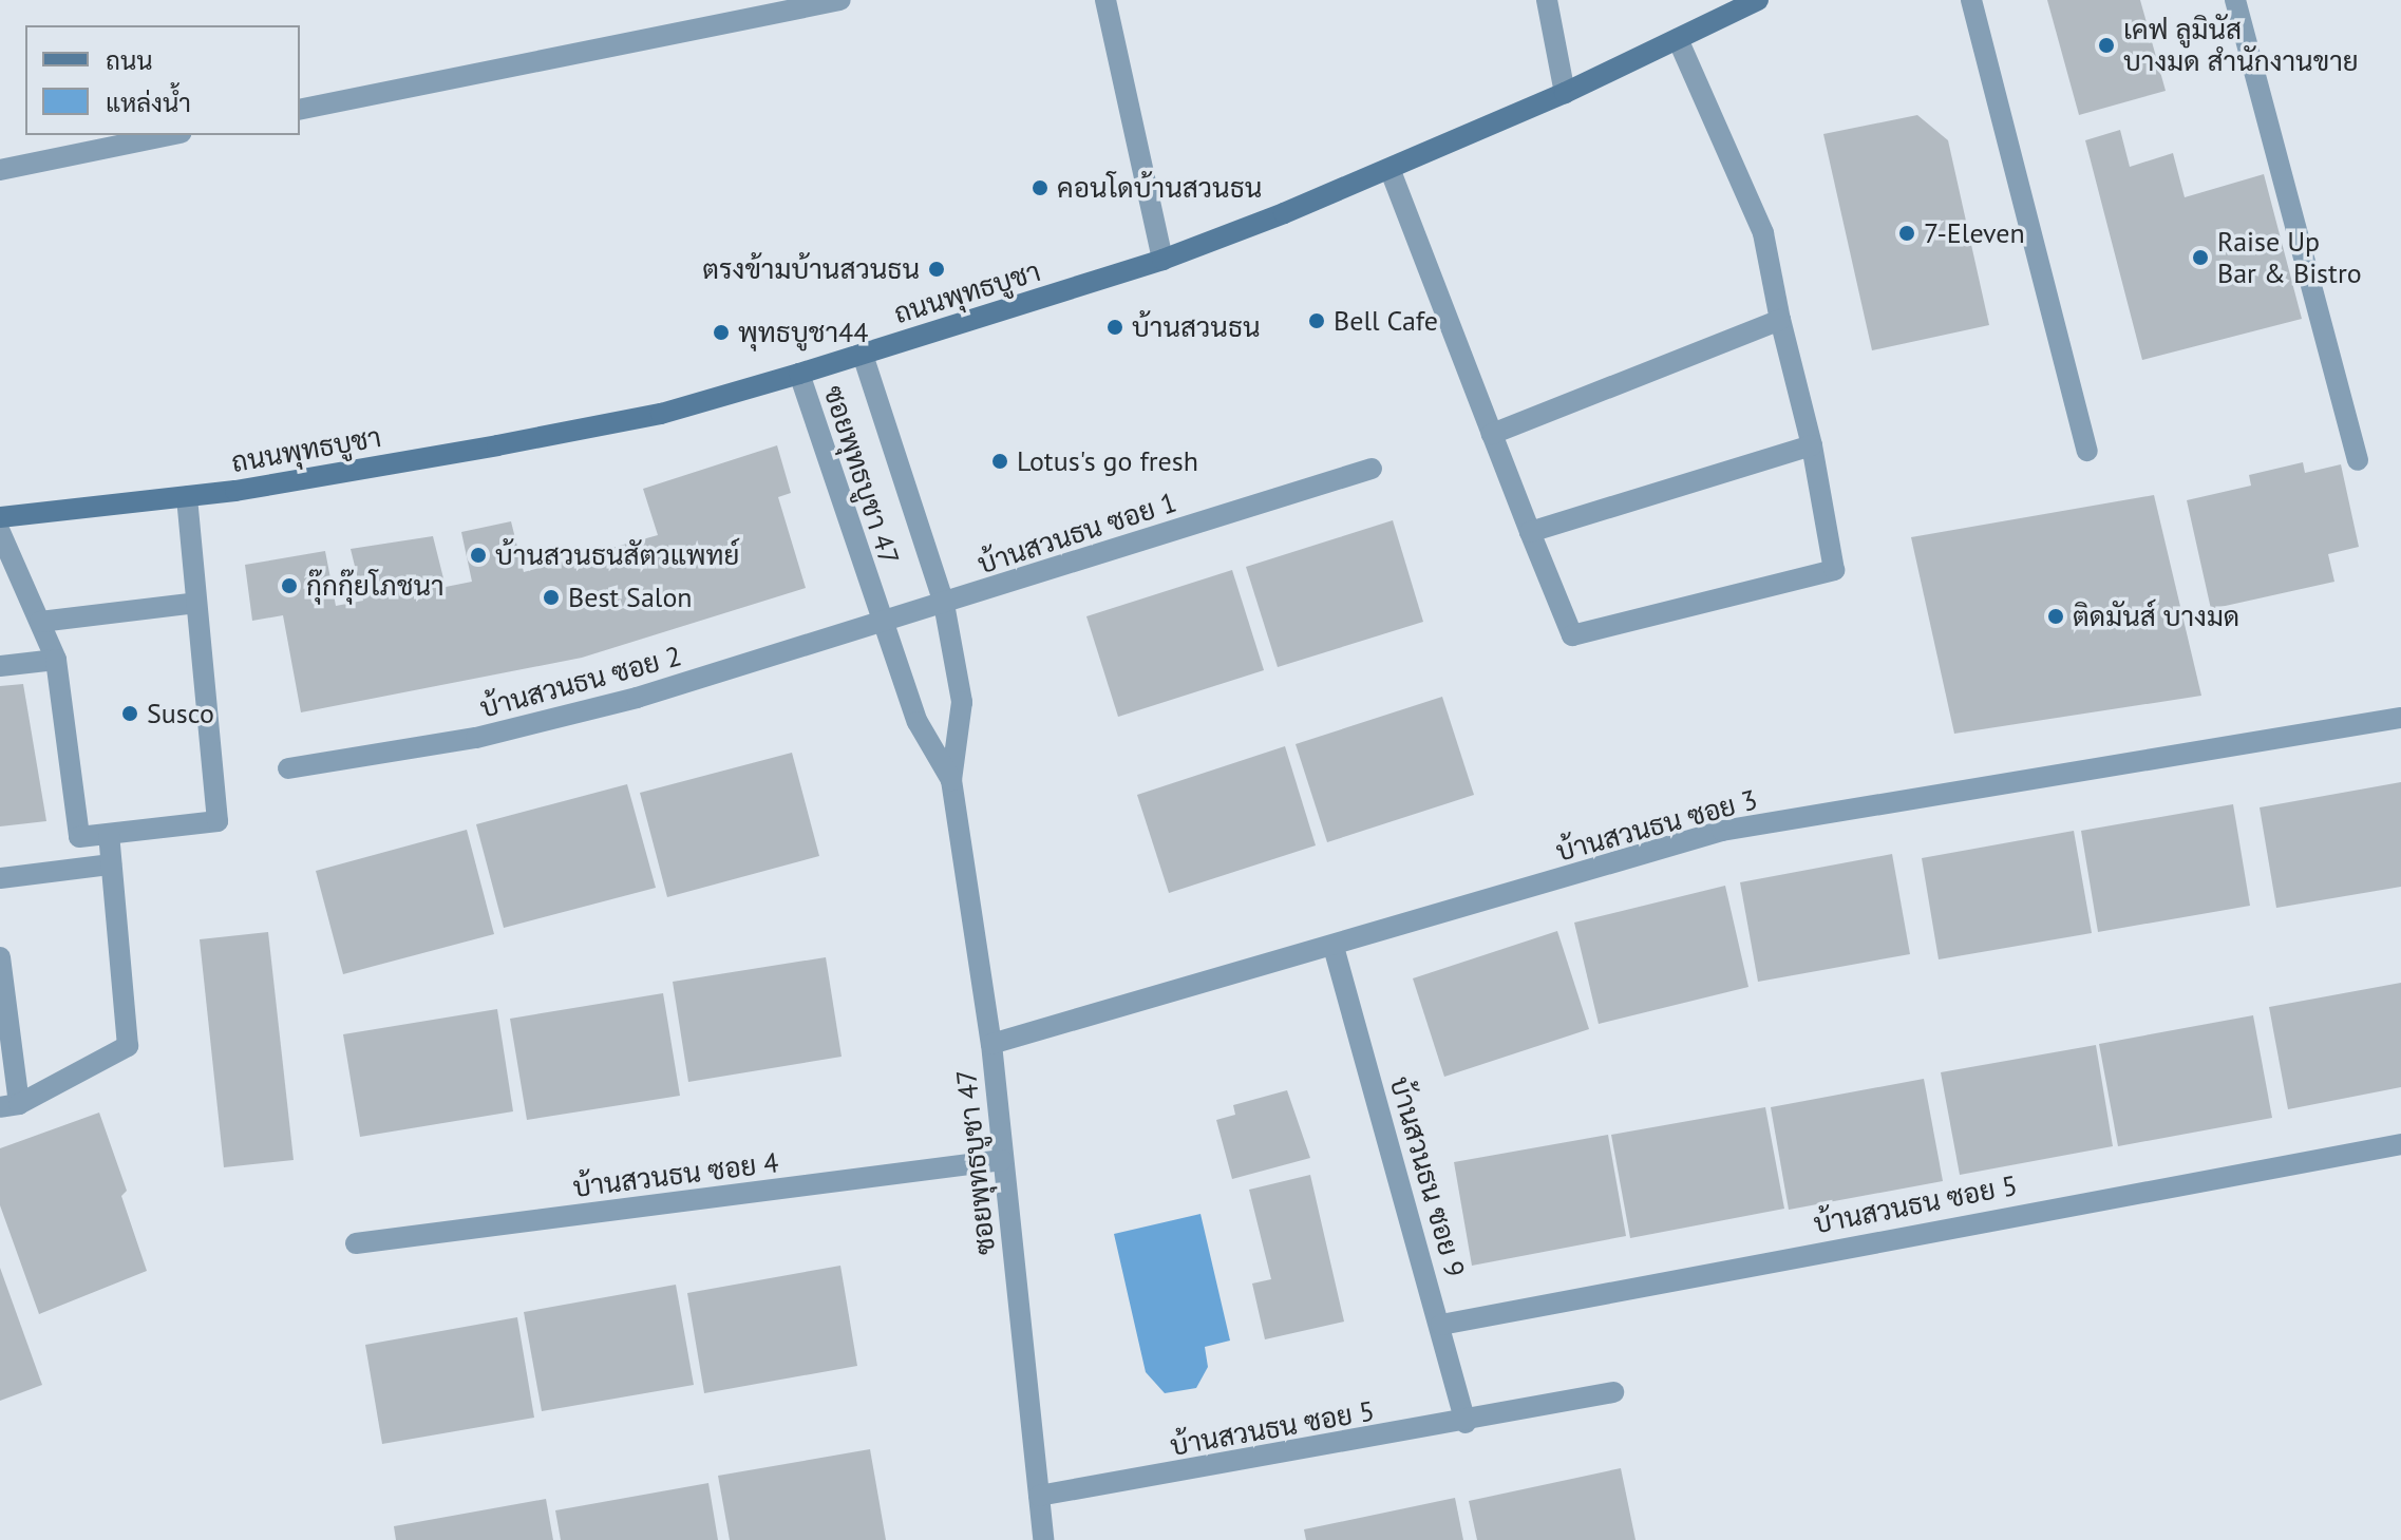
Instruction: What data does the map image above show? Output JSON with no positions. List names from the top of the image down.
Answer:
{
  "streets": {
    "main road": ["ถนนพุทธบูชา"],
    "street": [
      "ซอยพุทธบูชา 47",
      "บ้านสวนธน ซอย 1",
      "บ้านสวนธน ซอย 2",
      "บ้านสวนธน ซอย 3",
      "บ้านสวนธน ซอย 4",
      "บ้านสวนธน ซอย 9",
      "บ้านสวนธน ซอย 5"
    ]
  },
  "crossings": [
    ["ถนนพุทธบูชา", "ซอยพุทธบูชา 47"],
    ["ซอยพุทธบูชา 47", "บ้านสวนธน ซอย 1"],
    ["ซอยพุทธบูชา 47", "บ้านสวนธน ซอย 2"],
    ["ซอยพุทธบูชา 47", "บ้านสวนธน ซอย 3"],
    ["ซอยพุทธบูชา 47", "บ้านสวนธน ซอย 4"],
    ["ซอยพุทธบูชา 47", "บ้านสวนธน ซอย 5"],
    ["บ้านสวนธน ซอย 1", "บ้านสวนธน ซอย 2"],
    ["บ้านสวนธน ซอย 3", "บ้านสวนธน ซอย 9"],
    ["บ้านสวนธน ซอย 9", "บ้านสวนธน ซอย 5"]
  ],
  "places": [
    "เคฟ ลูมินัส บางมด สำนักงานขาย",
    "คอนโดบ้านสวนธน",
    "7-Eleven",
    "Raise Up Bar & Bistro",
    "ตรงข้ามบ้านสวนธน",
    "Bell Cafe",
    "บ้านสวนธน",
    "พุทธบูชา44",
    "Lotus's go fresh",
    "บ้านสวนธนสัตวแพทย์",
    "กุ๊กกุ๊ยโภชนา",
    "Best Salon",
    "ติดมันส์ บางมด",
    "Susco"
  ],
  "legend": ["ถนน", "แหล่งน้ำ"]
}
